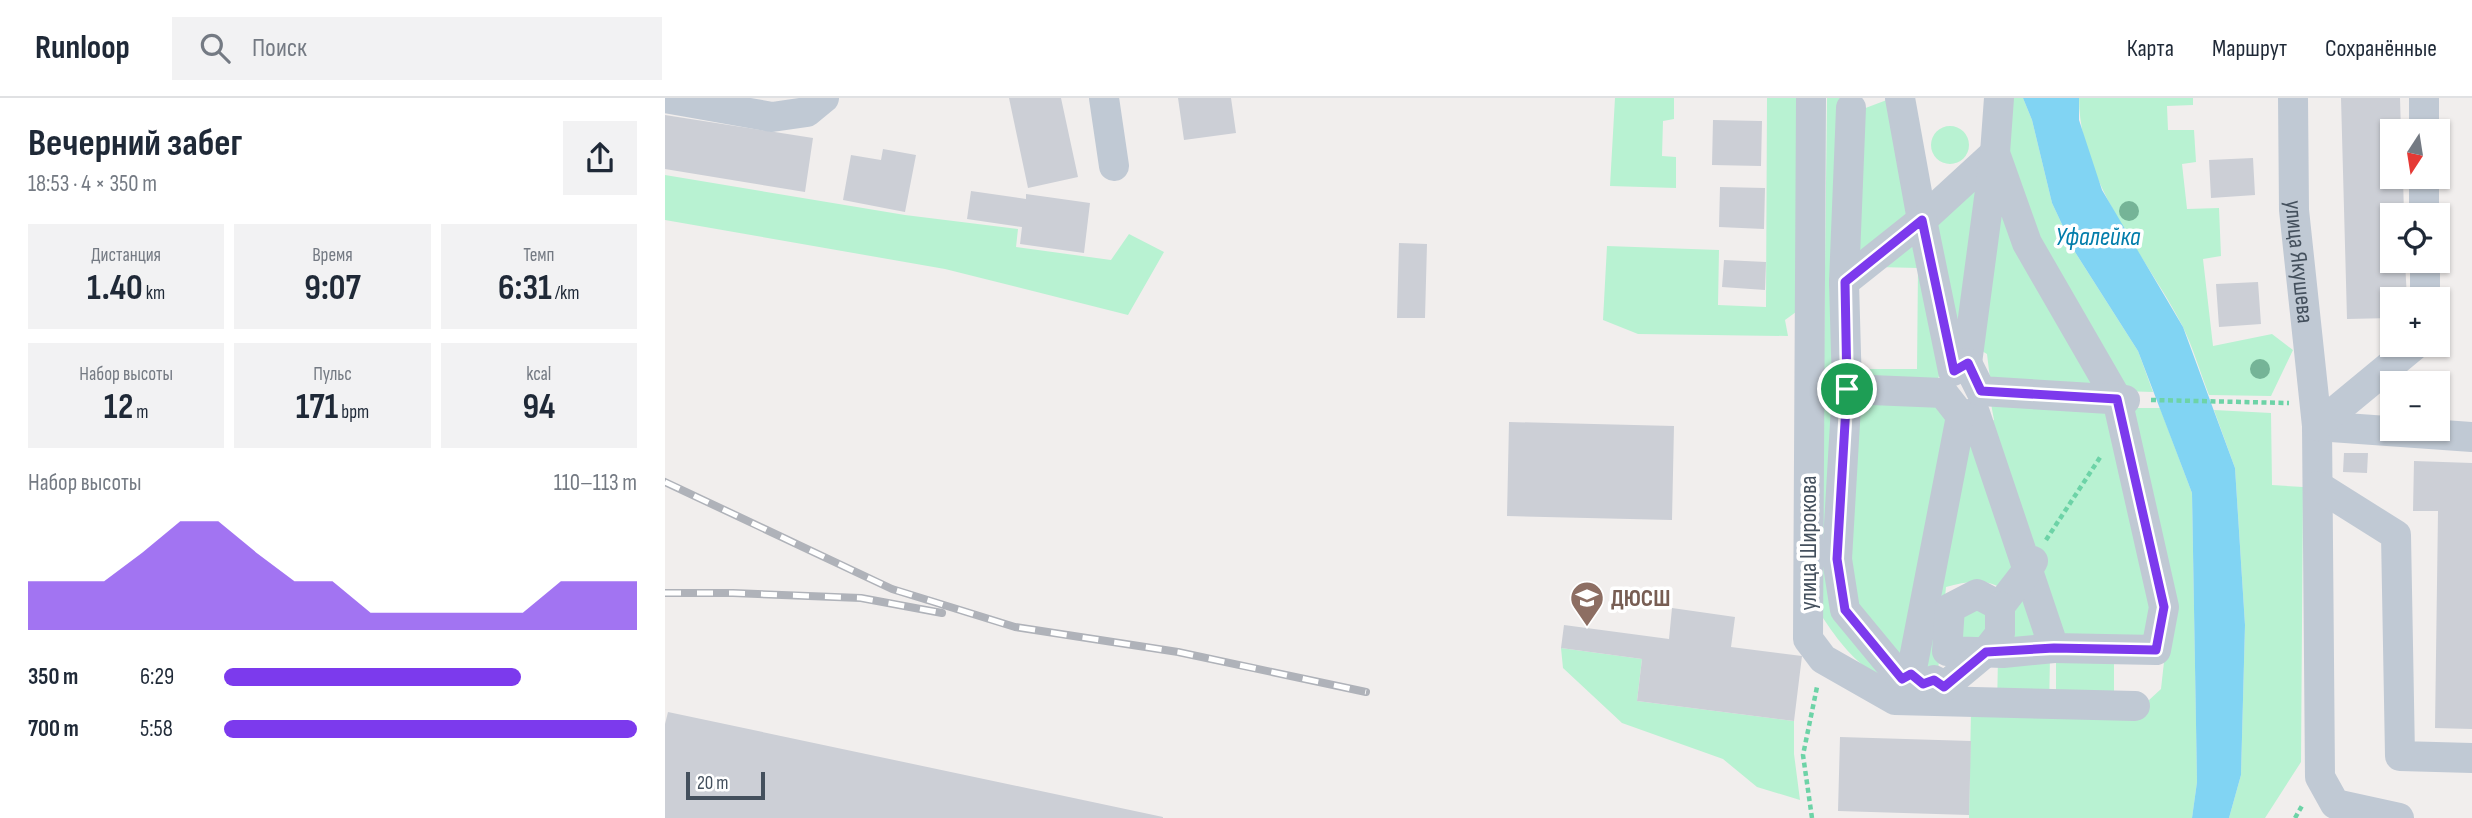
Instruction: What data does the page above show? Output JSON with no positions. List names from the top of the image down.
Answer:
{
  "streets": {
    "street": ["улица Якушева", "улица Широкова"]
  },
  "water": ["Уфалейка"],
  "places": {
    "school or university": ["ДЮСШ"]
  },
  "scale_bar": "20 m",
  "north": "bottom",
  "page": {
    "header": "Runloop",
    "search": "Поиск",
    "nav": ["Карта", "Маршрут", "Сохранённые"],
    "heading": ["Вечерний забег", "18:53 · 4 × 350 m"],
    "map_buttons": ["+", "−"],
    "stats": [
      ["Дистанция", "1.40 km"],
      ["Время", "9:07"],
      ["Темп", "6:31 /km"],
      ["Набор высоты", "12 m"],
      ["Пульс", "171 bpm"],
      ["kcal", "94"]
    ],
    "chart": ["Набор высоты", "110–113 m"],
    "list": [
      {
        "name": "350 m",
        "note": "6:29"
      },
      {
        "name": "700 m",
        "note": "5:58"
      }
    ],
    "scale": "20 m"
  }
}
